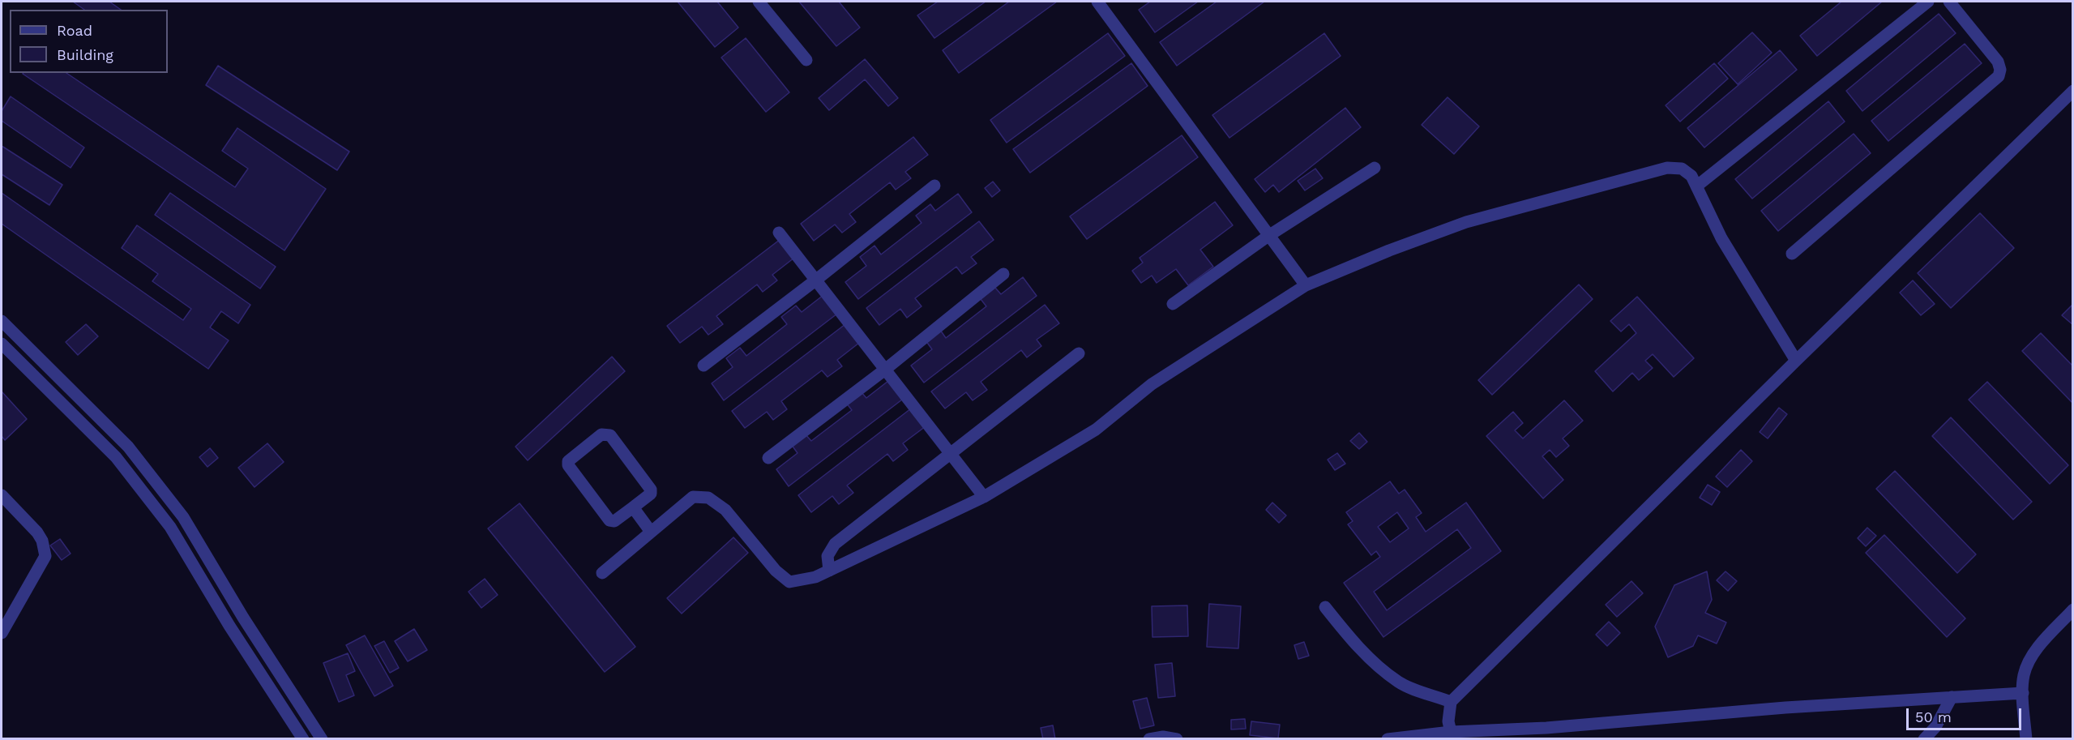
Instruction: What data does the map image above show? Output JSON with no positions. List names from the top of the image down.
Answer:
{
  "legend": ["Road", "Building"],
  "scale_bar": "50 m"
}
